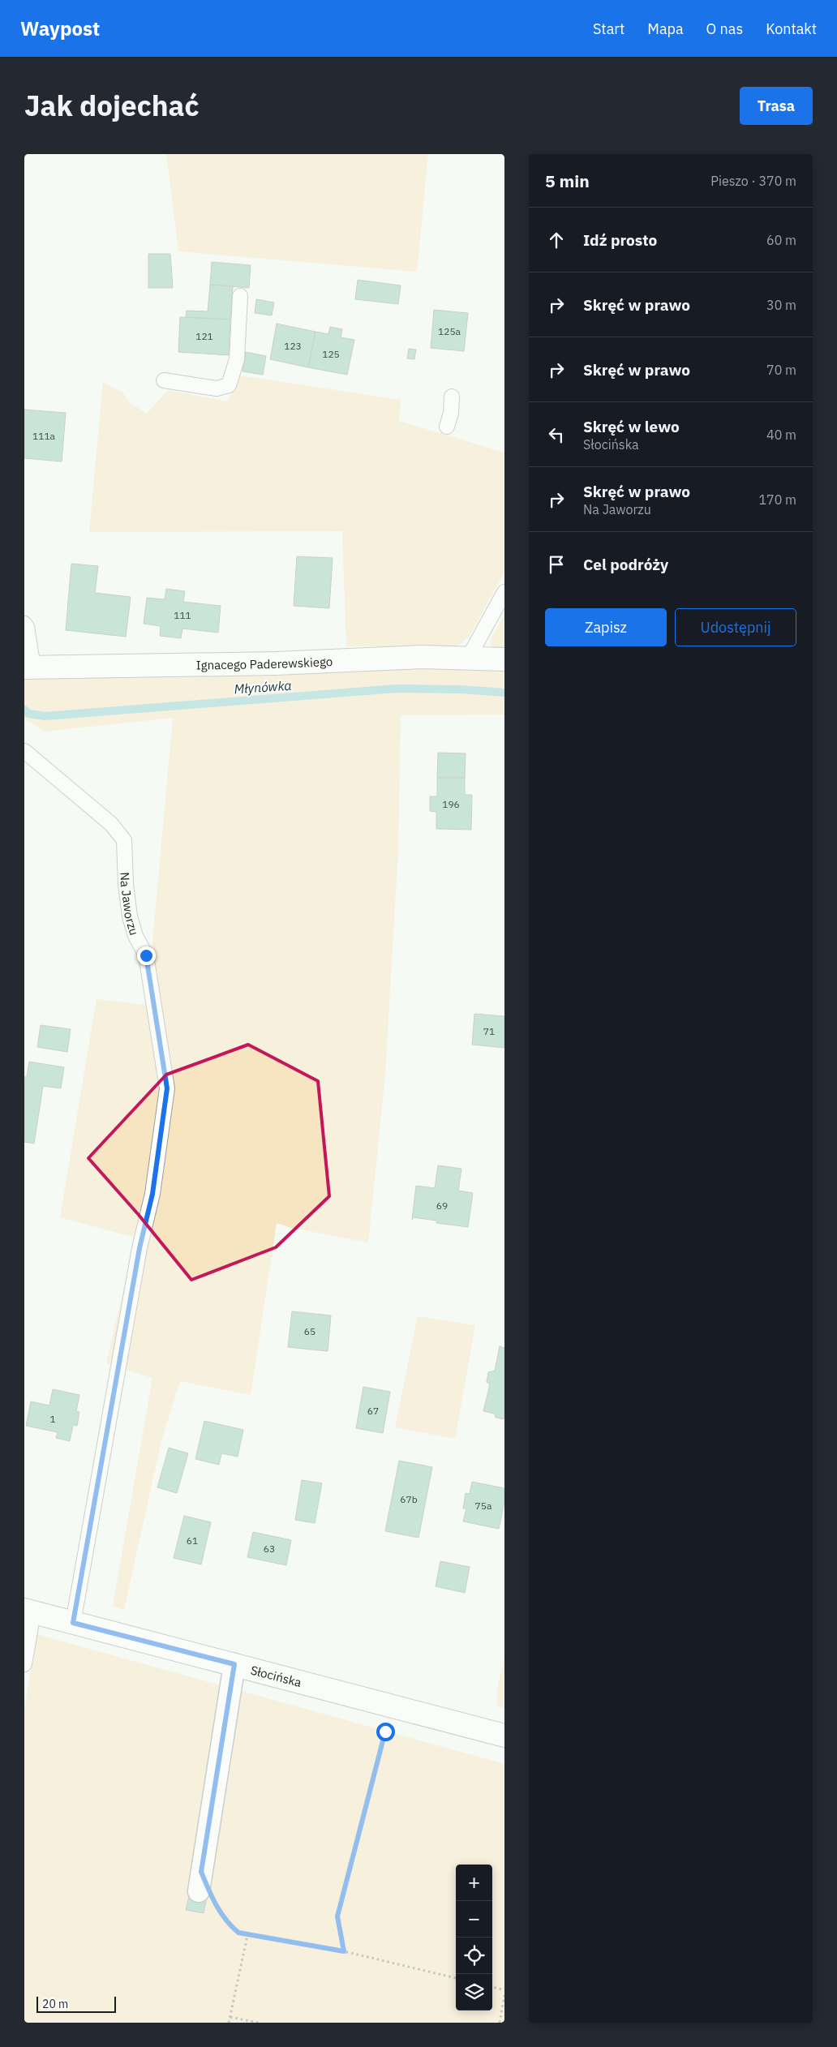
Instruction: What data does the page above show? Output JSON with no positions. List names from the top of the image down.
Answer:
{
  "streets": {
    "street": ["Ignacego Paderewskiego", "Słocińska"],
    "lane": ["Na Jaworzu"]
  },
  "crossings": [
    ["Na Jaworzu", "Słocińska"]
  ],
  "water": ["Młynówka"],
  "house_numbers": [
    "125a",
    "121",
    "123",
    "125",
    "111a",
    "111",
    "196",
    "71",
    "69",
    "65",
    "67",
    "1",
    "67b",
    "75a",
    "61",
    "63"
  ],
  "scale_bar": "20 m",
  "page": {
    "header": "Waypost",
    "nav": [
      "Start",
      "Mapa",
      "O nas",
      "Kontakt"
    ],
    "title": "Jak dojechać",
    "buttons": [
      "Trasa",
      ["Zapisz", "Udostępnij"]
    ],
    "heading": ["5 min", "Pieszo · 370 m"],
    "list": [
      ["Idź prosto", "60 m"],
      ["Skręć w prawo", "30 m"],
      ["Skręć w prawo", "70 m"],
      ["Skręć w lewo", "Słocińska", "40 m"],
      ["Skręć w prawo", "Na Jaworzu", "170 m"],
      "Cel podróży"
    ],
    "map_buttons": ["+", "−"],
    "scale": "20 m"
  }
}
